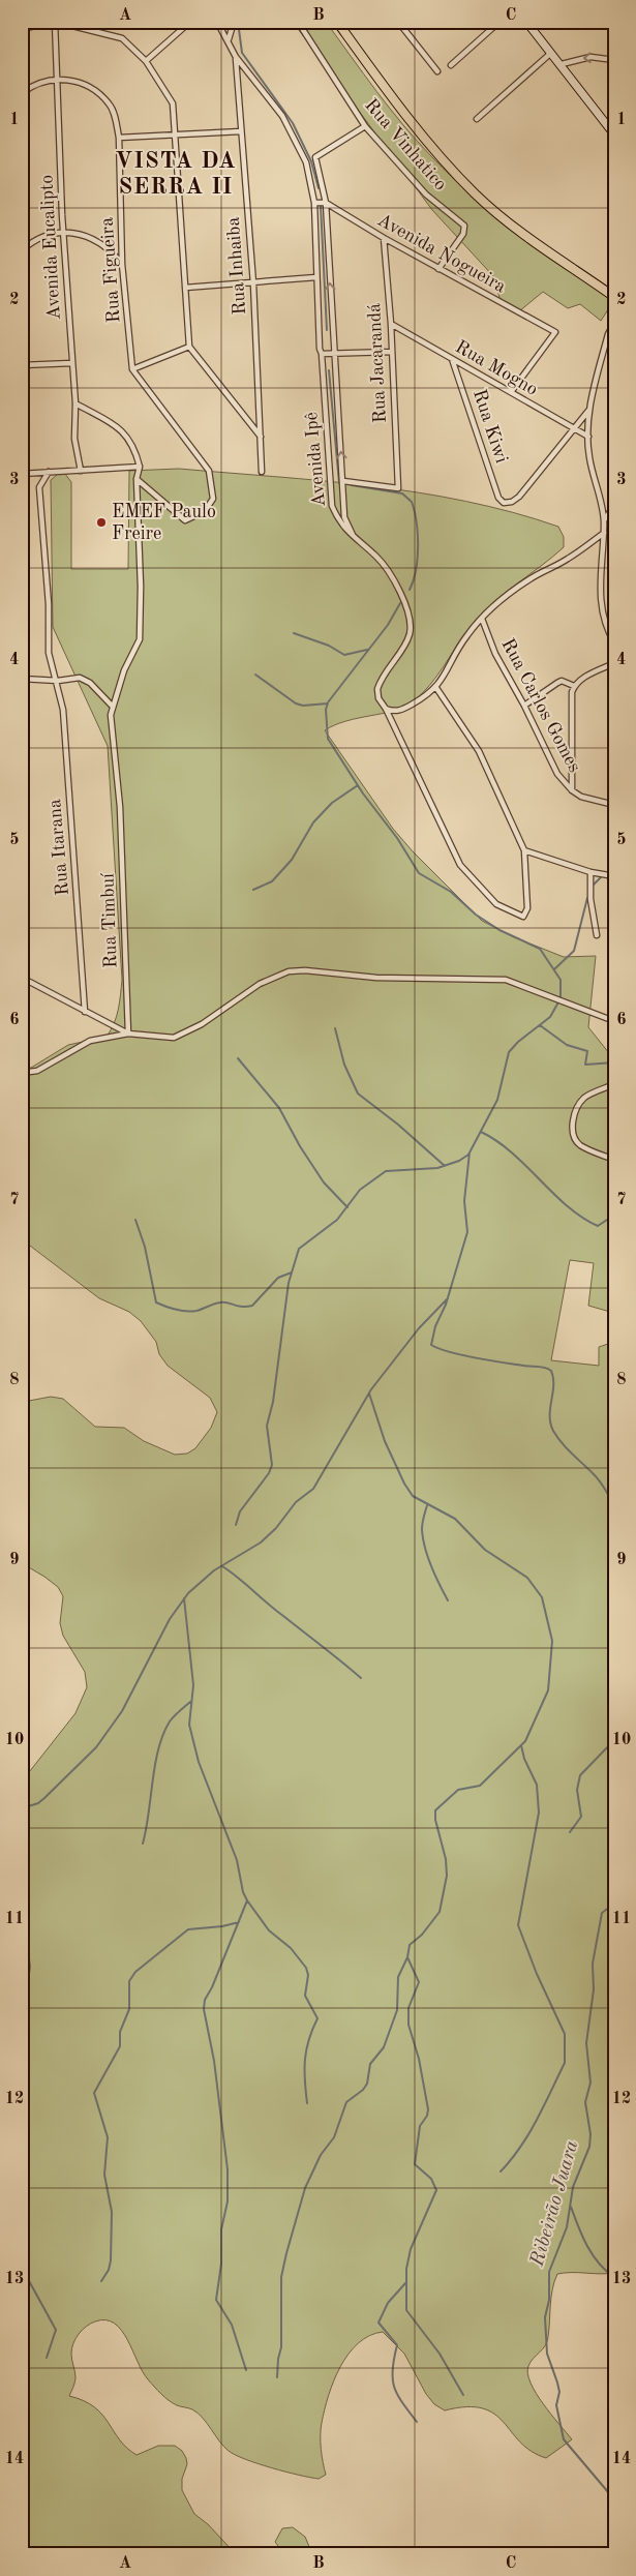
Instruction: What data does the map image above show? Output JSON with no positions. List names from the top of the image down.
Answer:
{
  "streets": {
    "street": [
      "Rua Vinhatico",
      "Avenida Eucalipto",
      "Avenida Nogueira",
      "Rua Inhaiba",
      "Rua Figueira",
      "Rua Jacarandá",
      "Rua Mogno",
      "Rua Kiwi",
      "Avenida Ipê",
      "Rua Carlos Gomes",
      "Rua Itarana",
      "Rua Timbuí"
    ]
  },
  "crossings": [
    ["Rua Vinhatico", "Avenida Nogueira"],
    ["Rua Vinhatico", "Avenida Ipê"],
    ["Avenida Eucalipto", "Rua Figueira"],
    ["Avenida Nogueira", "Rua Jacarandá"],
    ["Avenida Nogueira", "Rua Mogno"],
    ["Avenida Nogueira", "Avenida Ipê"],
    ["Rua Inhaiba", "Avenida Ipê"],
    ["Rua Jacarandá", "Rua Mogno"],
    ["Rua Jacarandá", "Avenida Ipê"],
    ["Rua Mogno", "Rua Kiwi"]
  ],
  "districts": ["VISTA DA SERRA II"],
  "water": ["Ribeirão Juara"],
  "places": ["EMEF Paulo Freire"],
  "grid": {
    "columns": ["A", "B", "C"],
    "rows": [
      "1",
      "2",
      "3",
      "4",
      "5",
      "6",
      "7",
      "8",
      "9",
      "10",
      "11",
      "12",
      "13",
      "14"
    ]
  }
}
